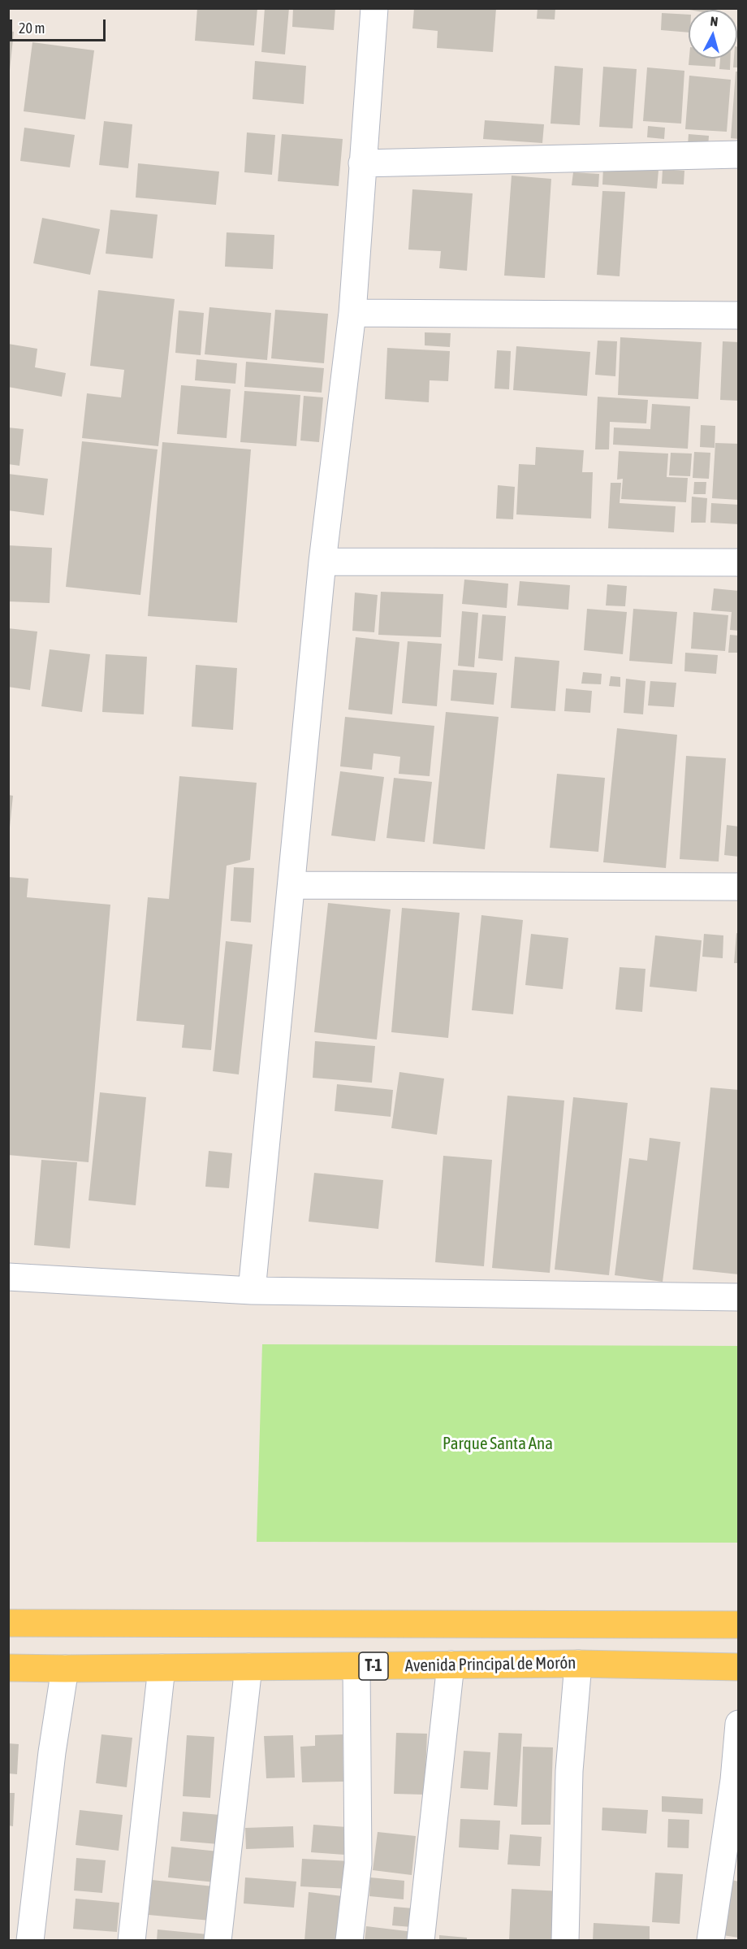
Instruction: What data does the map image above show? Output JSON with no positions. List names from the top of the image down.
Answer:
{
  "streets": {
    "main road": ["Avenida Principal de Morón", "T-1"]
  },
  "parks": ["Parque Santa Ana"],
  "scale_bar": "20 m",
  "north": "top"
}
